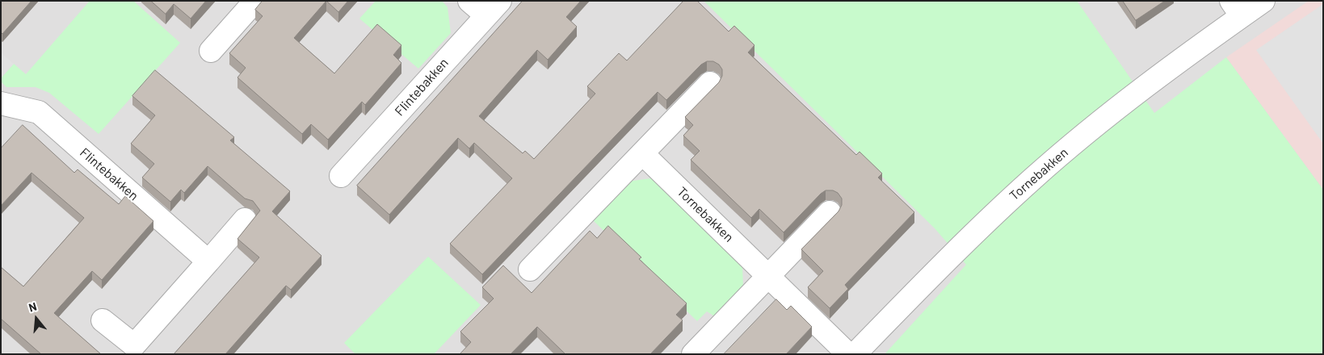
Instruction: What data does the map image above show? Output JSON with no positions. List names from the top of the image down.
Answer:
{
  "streets": {
    "street": ["Flintebakken", "Tornebakken"]
  },
  "north": "top"
}
